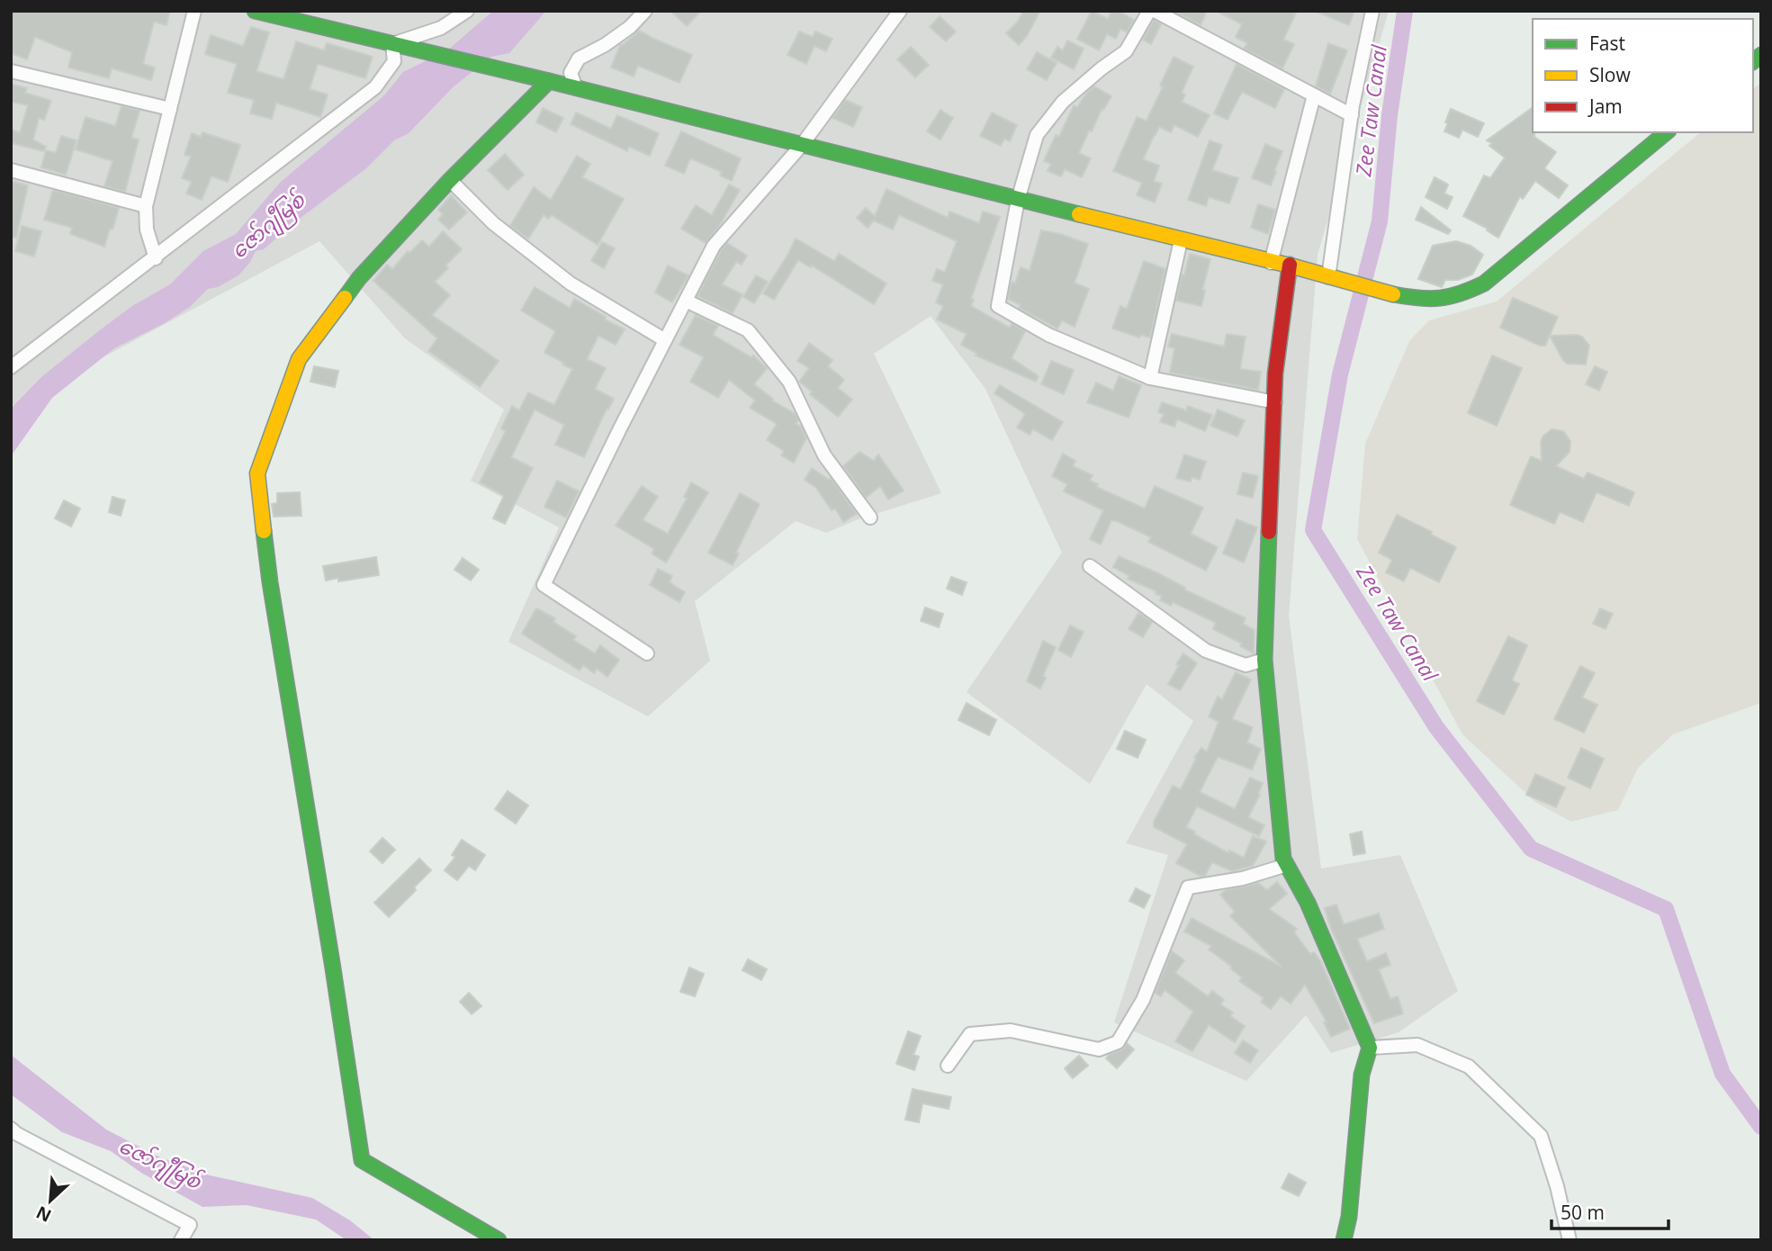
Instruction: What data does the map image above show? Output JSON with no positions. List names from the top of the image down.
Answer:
{
  "water": ["Zee Taw Canal", "ဇော်ဂျီမြစ်"],
  "legend": ["Fast", "Slow", "Jam"],
  "scale_bar": "50 m",
  "north": "bottom left"
}
